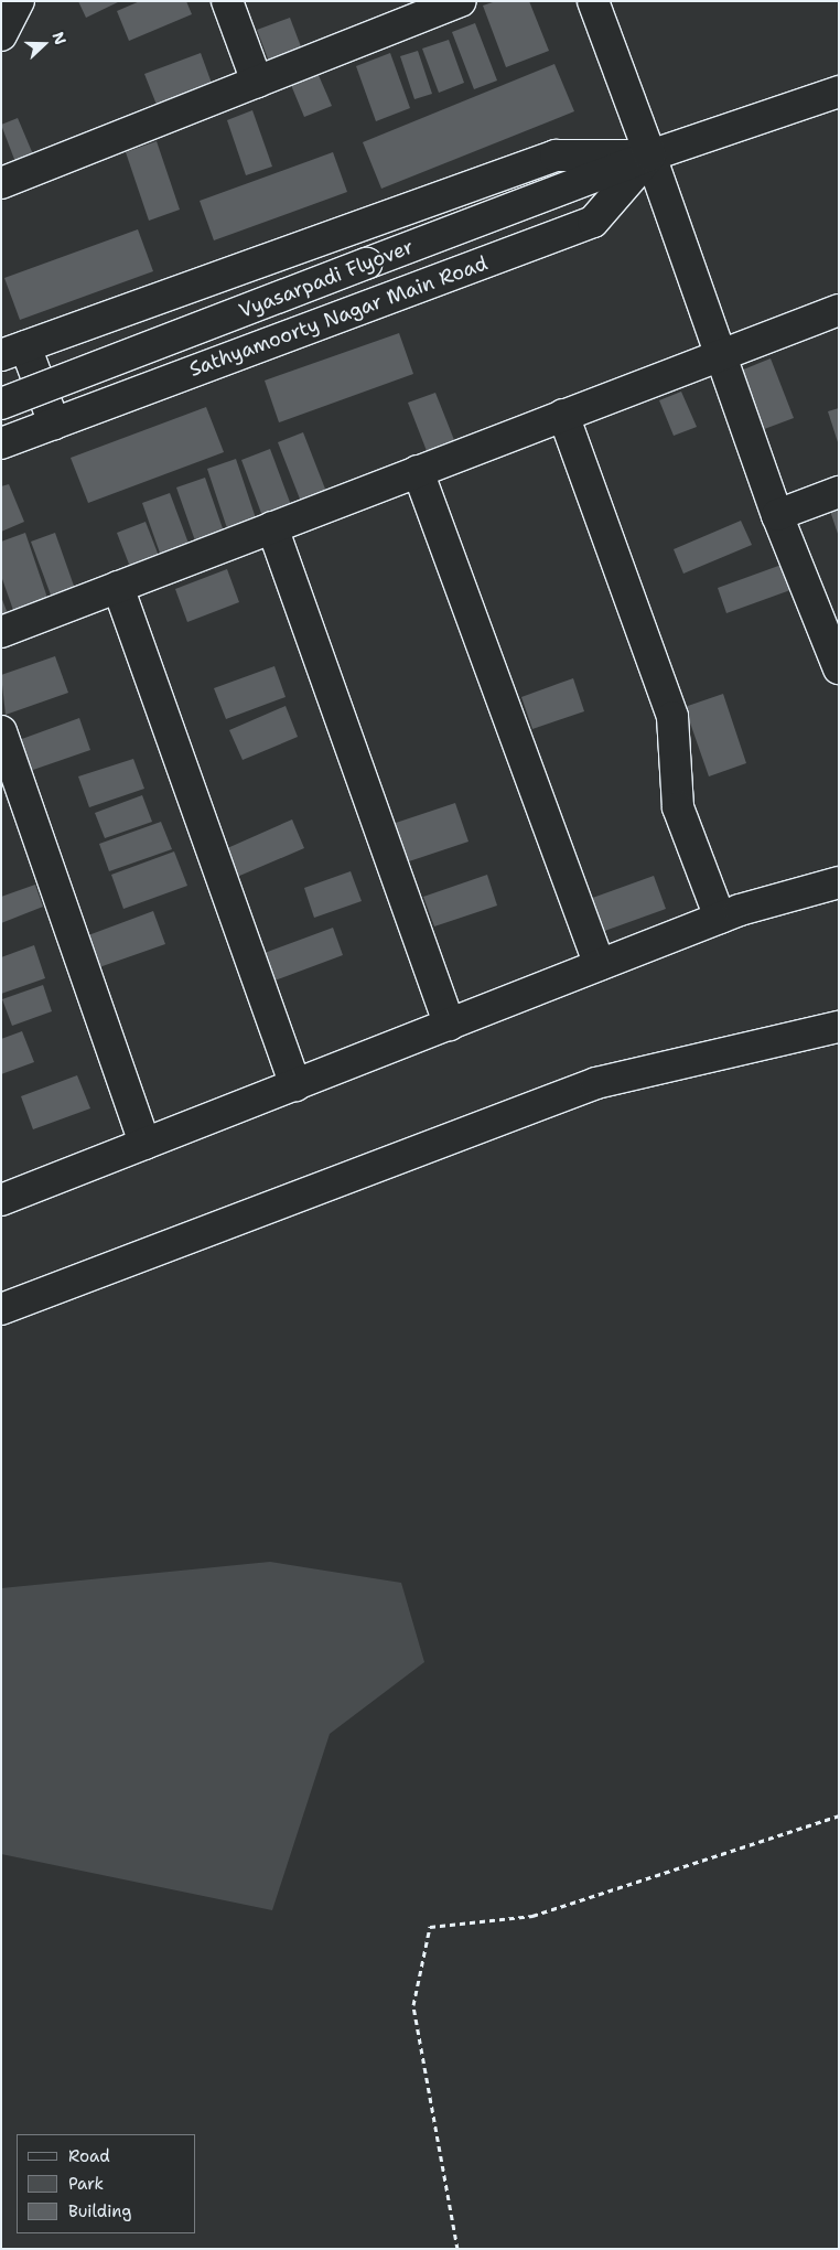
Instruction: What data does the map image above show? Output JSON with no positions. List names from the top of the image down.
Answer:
{
  "streets": {
    "street": ["Vyasarpadi Flyover", "Sathyamoorty Nagar Main Road"]
  },
  "crossings": [
    ["Vyasarpadi Flyover", "Sathyamoorty Nagar Main Road"]
  ],
  "legend": ["Road", "Park", "Building"],
  "north": "right"
}
